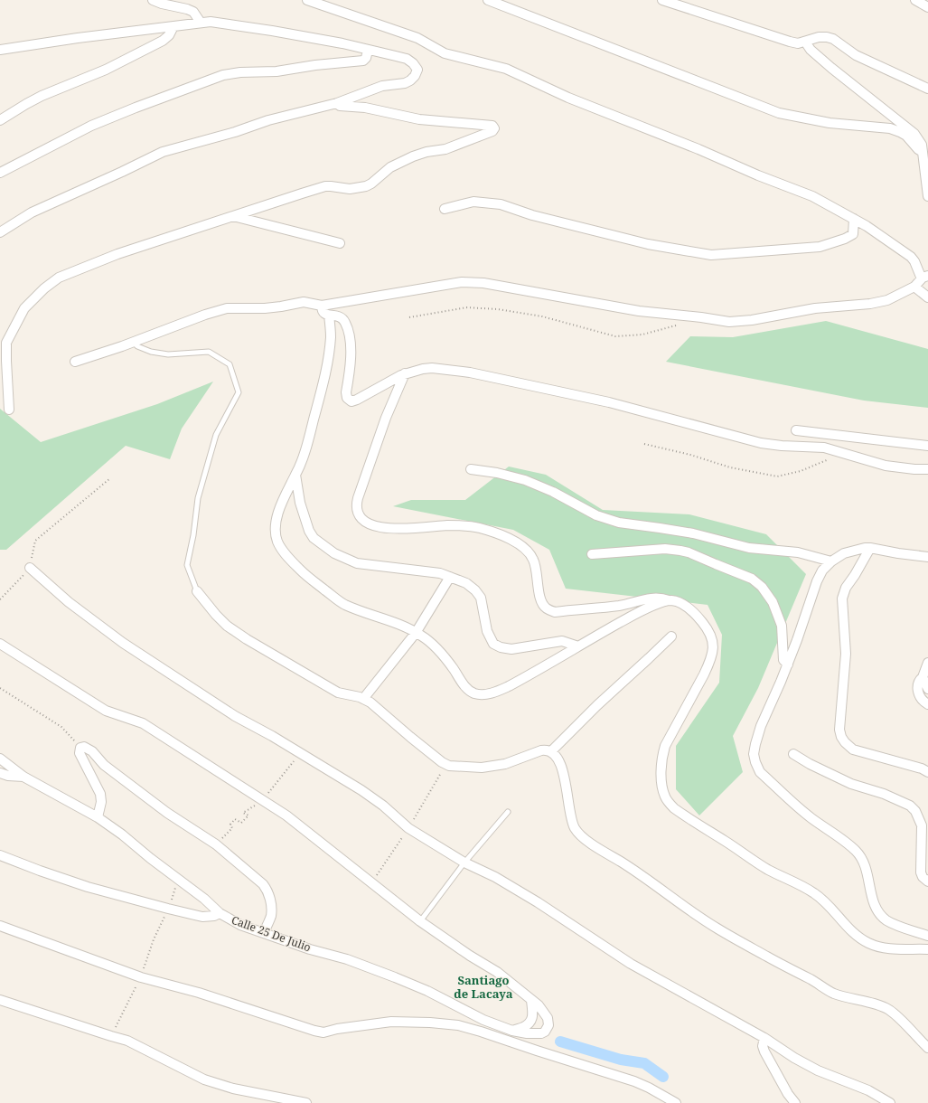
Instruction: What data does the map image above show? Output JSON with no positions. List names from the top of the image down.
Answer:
{
  "streets": {
    "street": ["Calle 25 De Julio"]
  },
  "districts": ["Santiago de Lacaya"]
}
